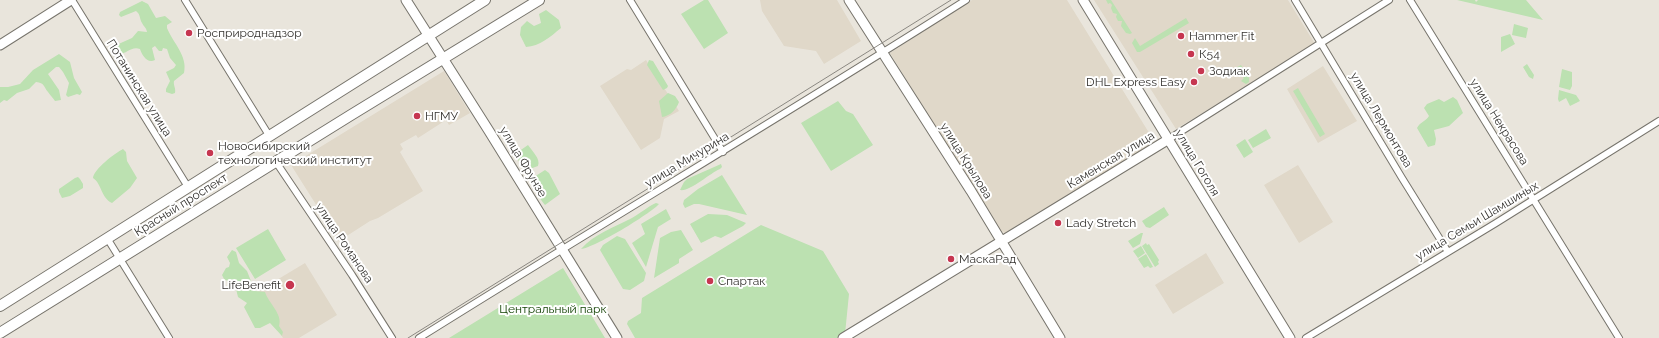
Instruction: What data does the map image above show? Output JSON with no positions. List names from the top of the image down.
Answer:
{
  "streets": {
    "main road": ["Красный проспект"],
    "street": [
      "Потанинская улица",
      "улица Лермонтова",
      "улица Некрасова",
      "улица Мичурина",
      "Каменская улица",
      "улица Крылова",
      "улица Фрунзе",
      "улица Гоголя",
      "улица Семьи Шамшиных",
      "улица Романова"
    ]
  },
  "crossings": [
    ["Потанинская улица", "Красный проспект"],
    ["улица Лермонтова", "Каменская улица"],
    ["улица Лермонтова", "улица Семьи Шамшиных"],
    ["улица Некрасова", "улица Семьи Шамшиных"],
    ["улица Мичурина", "улица Крылова"],
    ["улица Мичурина", "улица Фрунзе"],
    ["Каменская улица", "улица Крылова"],
    ["Каменская улица", "улица Гоголя"],
    ["улица Фрунзе", "Красный проспект"],
    ["Красный проспект", "улица Романова"]
  ],
  "parks": ["Центральный парк"],
  "places": [
    "Росприроднадзор",
    "Hammer Fit",
    "К54",
    "Зодиак",
    "DHL Express Easy",
    "НГМУ",
    "Новосибирский технологический институт",
    "Lady Stretch",
    "МаскаРад",
    "Спартак",
    "LifeBenefit"
  ]
}
